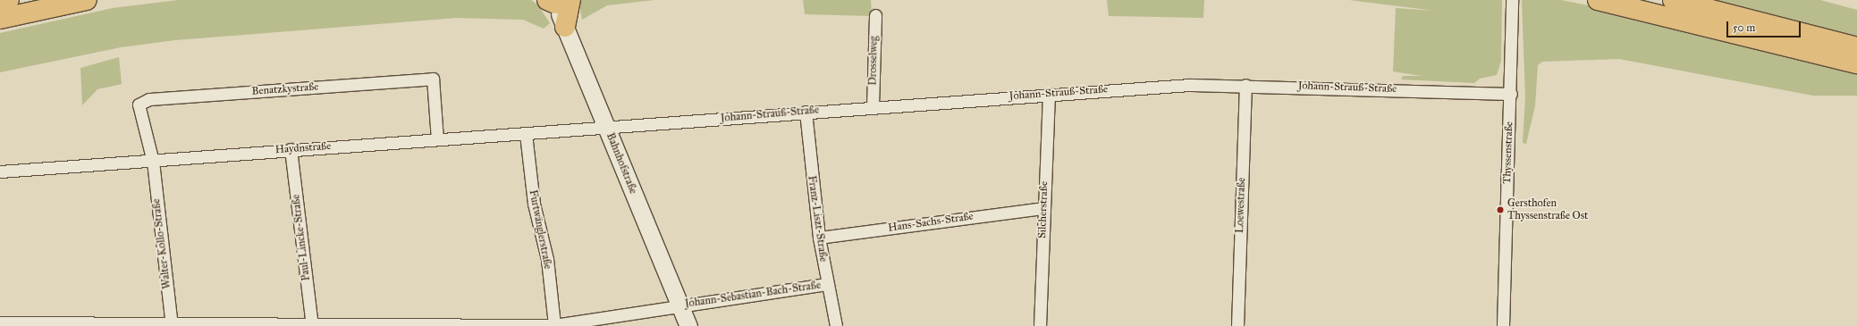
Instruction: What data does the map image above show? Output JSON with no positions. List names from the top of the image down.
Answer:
{
  "streets": {
    "main road": ["Bahnhofstraße"],
    "street": [
      "Drosselweg",
      "Johann-Strauß-Straße",
      "Benatzkystraße",
      "Haydnstraße",
      "Thyssenstraße",
      "Loewestraße",
      "Silcherstraße",
      "Franz-Liszt-Straße",
      "Hans-Sachs-Straße",
      "Furtwänglerstraße",
      "Paul-Lincke-Straße",
      "Walter-Kollo-Straße",
      "Johann-Sebastian-Bach-Straße"
    ]
  },
  "crossings": [
    ["Drosselweg", "Johann-Strauß-Straße"],
    ["Johann-Strauß-Straße", "Haydnstraße"],
    ["Johann-Strauß-Straße", "Thyssenstraße"],
    ["Johann-Strauß-Straße", "Bahnhofstraße"],
    ["Johann-Strauß-Straße", "Loewestraße"],
    ["Johann-Strauß-Straße", "Silcherstraße"],
    ["Johann-Strauß-Straße", "Franz-Liszt-Straße"],
    ["Benatzkystraße", "Haydnstraße"],
    ["Benatzkystraße", "Walter-Kollo-Straße"],
    ["Haydnstraße", "Bahnhofstraße"],
    ["Haydnstraße", "Furtwänglerstraße"],
    ["Haydnstraße", "Paul-Lincke-Straße"],
    ["Haydnstraße", "Walter-Kollo-Straße"],
    ["Bahnhofstraße", "Johann-Sebastian-Bach-Straße"],
    ["Silcherstraße", "Hans-Sachs-Straße"],
    ["Franz-Liszt-Straße", "Hans-Sachs-Straße"],
    ["Franz-Liszt-Straße", "Johann-Sebastian-Bach-Straße"],
    ["Furtwänglerstraße", "Johann-Sebastian-Bach-Straße"],
    ["Paul-Lincke-Straße", "Johann-Sebastian-Bach-Straße"],
    ["Walter-Kollo-Straße", "Johann-Sebastian-Bach-Straße"]
  ],
  "places": ["Gersthofen Thyssenstraße Ost"],
  "scale_bar": "50 m"
}
